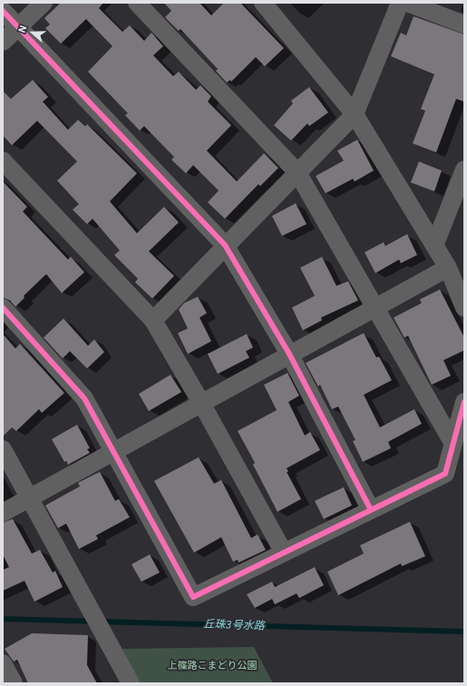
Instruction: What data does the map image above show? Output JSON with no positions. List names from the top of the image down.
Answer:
{
  "water": ["丘珠3号水路"],
  "parks": ["上篠路こまどり公園"],
  "north": "left"
}
